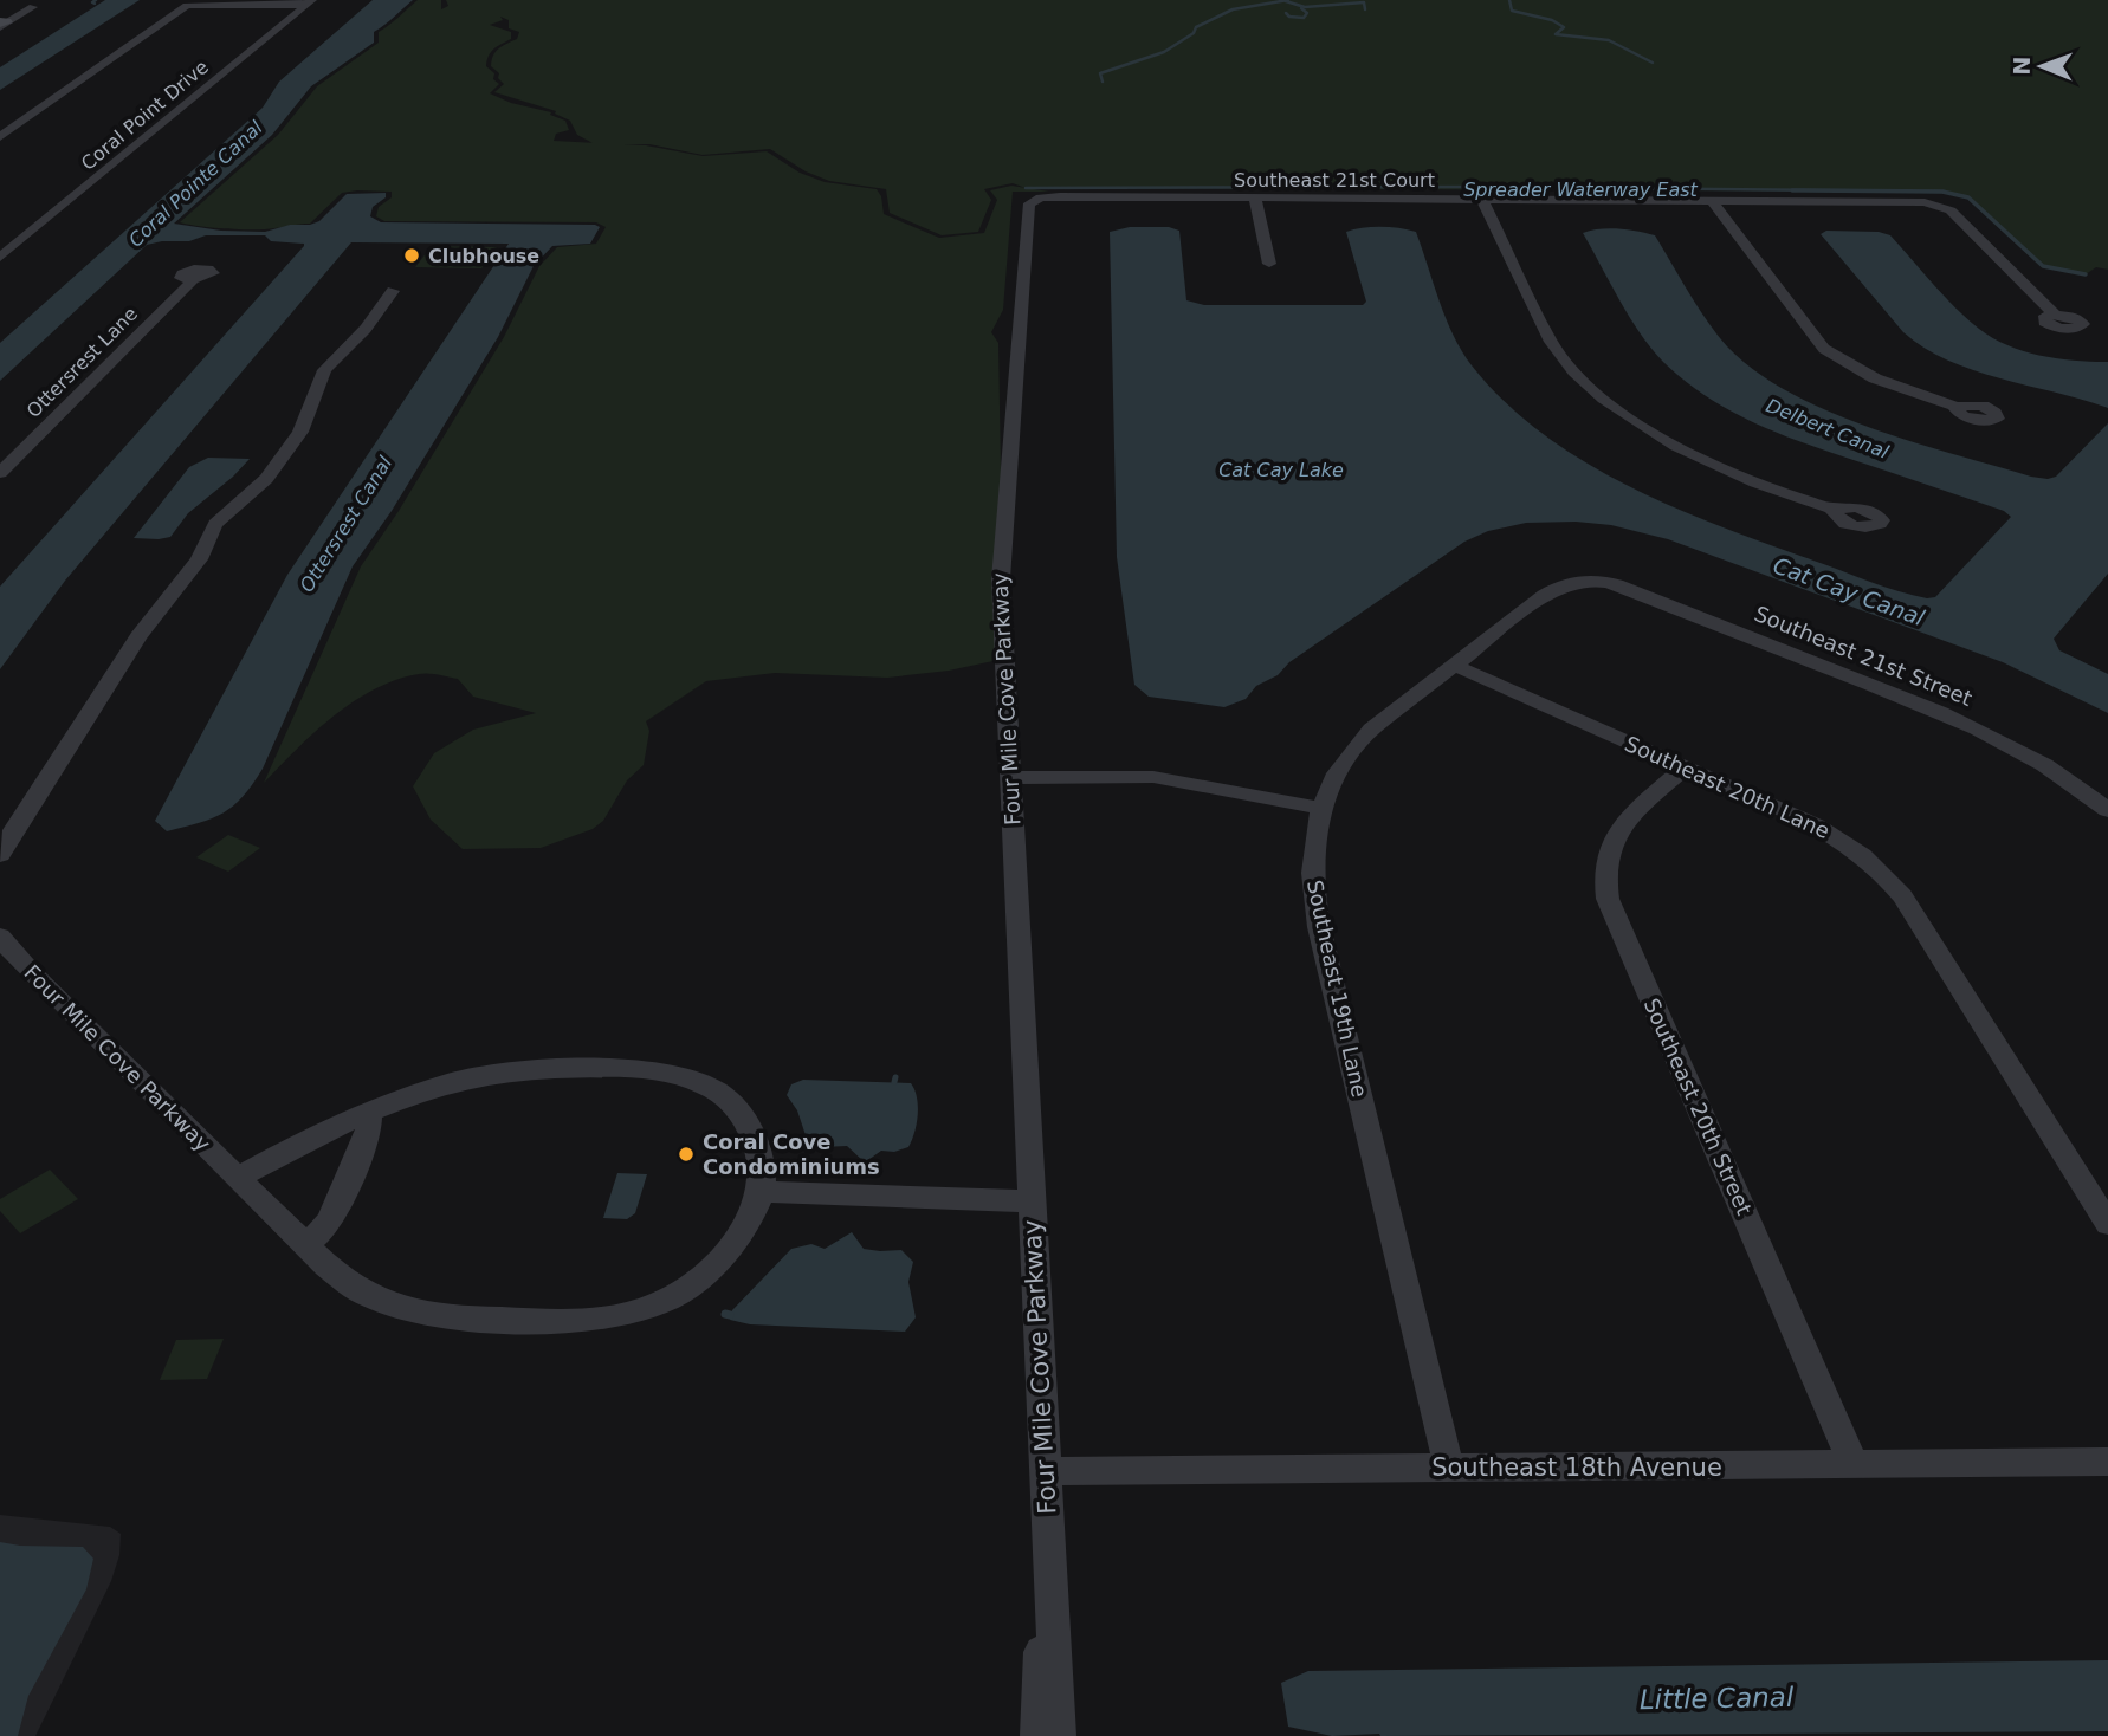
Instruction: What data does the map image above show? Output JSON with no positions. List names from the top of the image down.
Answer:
{
  "streets": {
    "street": [
      "Coral Point Drive",
      "Southeast 21st Court",
      "Ottersrest Lane",
      "Southeast 21st Street",
      "Four Mile Cove Parkway",
      "Southeast 20th Lane",
      "Southeast 19th Lane",
      "Southeast 20th Street",
      "Southeast 18th Avenue"
    ]
  },
  "crossings": [
    ["Southeast 21st Court", "Four Mile Cove Parkway"],
    ["Southeast 21st Street", "Southeast 19th Lane"],
    ["Four Mile Cove Parkway", "Southeast 18th Avenue"],
    ["Southeast 20th Lane", "Southeast 19th Lane"],
    ["Southeast 20th Lane", "Southeast 20th Street"],
    ["Southeast 19th Lane", "Southeast 18th Avenue"],
    ["Southeast 20th Street", "Southeast 18th Avenue"]
  ],
  "water": [
    "Coral Pointe Canal",
    "Spreader Waterway East",
    "Delbert Canal",
    "Cat Cay Lake",
    "Ottersrest Canal",
    "Cat Cay Canal",
    "Little Canal"
  ],
  "places": ["Clubhouse", "Coral Cove Condominiums"],
  "north": "left"
}
